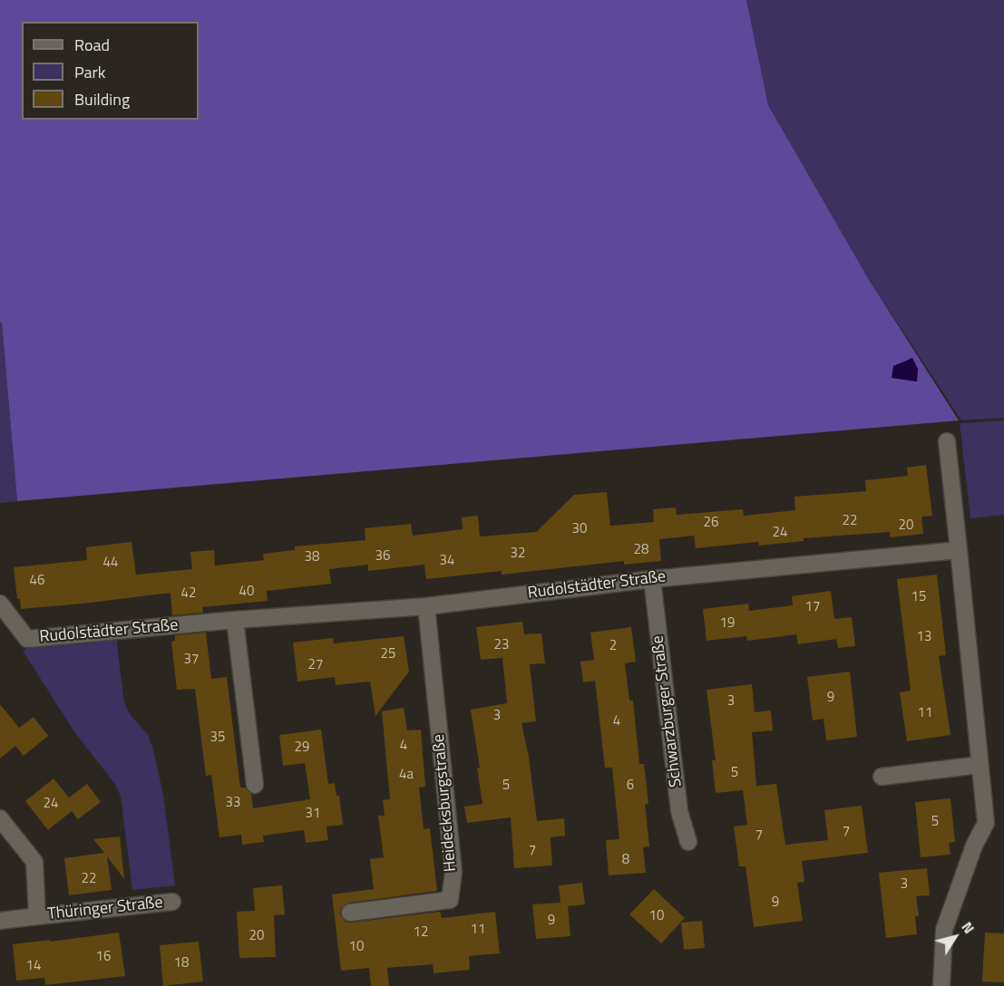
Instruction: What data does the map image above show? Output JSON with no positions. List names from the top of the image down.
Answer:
{
  "streets": {
    "street": [
      "Rudolstädter Straße",
      "Schwarzburger Straße",
      "Heidecksburgstraße",
      "Thüringer Straße"
    ]
  },
  "crossings": [
    ["Rudolstädter Straße", "Schwarzburger Straße"],
    ["Rudolstädter Straße", "Heidecksburgstraße"]
  ],
  "house_numbers": [
    "22",
    "26",
    "20",
    "30",
    "24",
    "28",
    "32",
    "36",
    "38",
    "34",
    "44",
    "46",
    "40",
    "42",
    "15",
    "17",
    "19",
    "13",
    "23",
    "2",
    "25",
    "37",
    "27",
    "9",
    "3",
    "11",
    "3",
    "4",
    "35",
    "4",
    "29",
    "5",
    "4a",
    "5",
    "6",
    "33",
    "24",
    "31",
    "5",
    "7",
    "7",
    "7",
    "8",
    "22",
    "3",
    "9",
    "10",
    "9",
    "11",
    "12",
    "20",
    "10",
    "16",
    "18",
    "14"
  ],
  "legend": ["Road", "Park", "Building"],
  "north": "top right"
}
